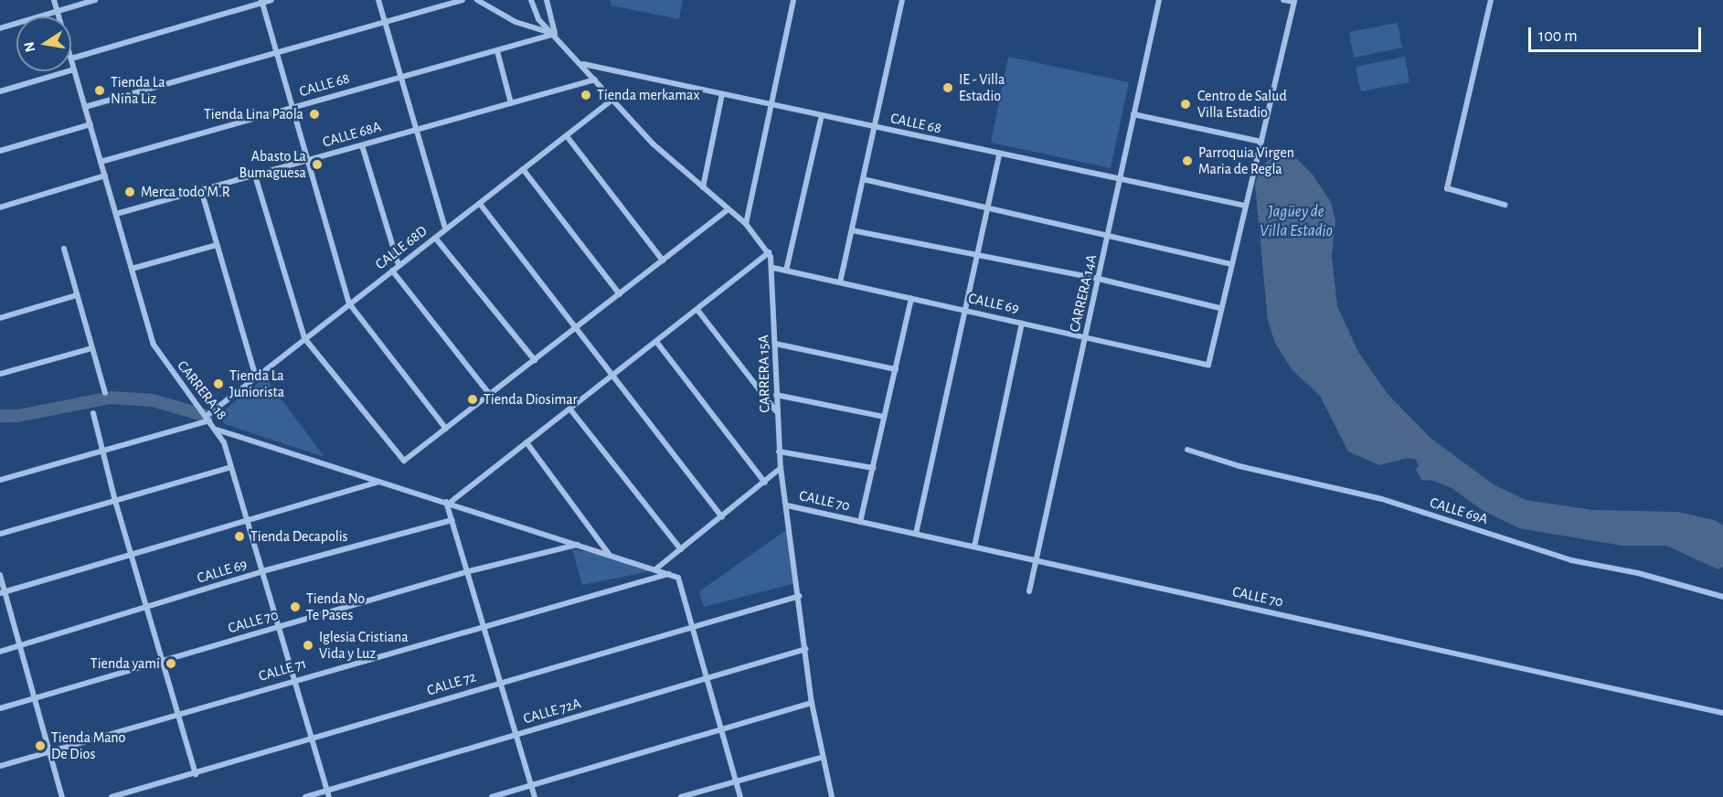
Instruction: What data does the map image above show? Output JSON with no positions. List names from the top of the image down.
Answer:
{
  "streets": {
    "street": [
      "CALLE 68",
      "CALLE 68A",
      "CALLE 68D",
      "CARRERA 14A",
      "CALLE 69",
      "CARRERA 15A",
      "CARRERA 18",
      "CALLE 70",
      "CALLE 69A",
      "CALLE 71",
      "CALLE 72",
      "CALLE 72A"
    ]
  },
  "crossings": [
    ["CALLE 68", "CARRERA 14A"],
    ["CALLE 68", "CARRERA 15A"],
    ["CALLE 68", "CARRERA 18"],
    ["CALLE 68A", "CARRERA 15A"],
    ["CALLE 68A", "CARRERA 18"],
    ["CALLE 68D", "CARRERA 15A"],
    ["CALLE 68D", "CARRERA 18"],
    ["CARRERA 14A", "CALLE 69"],
    ["CARRERA 14A", "CALLE 70"],
    ["CALLE 69", "CARRERA 15A"],
    ["CALLE 69", "CARRERA 18"],
    ["CARRERA 15A", "CALLE 70"],
    ["CARRERA 15A", "CALLE 72"],
    ["CARRERA 15A", "CALLE 72A"],
    ["CARRERA 18", "CALLE 70"],
    ["CARRERA 18", "CALLE 71"],
    ["CARRERA 18", "CALLE 72"],
    ["CARRERA 18", "CALLE 72A"]
  ],
  "water": ["Jagüey de Villa Estadio"],
  "places": [
    "IE - Villa Estadio",
    "Tienda La Niña Liz",
    "Tienda merkamax",
    "Centro de Salud Villa Estadio",
    "Tienda Lina Paola",
    "Parroquia Virgen Maria de Regla",
    "Abasto La Bumaguesa",
    "Merca todo M.R",
    "Tienda La Juniorista",
    "Tienda Diosimar",
    "Tienda Decapolis",
    "Tienda No Te Pases",
    "Iglesia Cristiana Vida y Luz",
    "Tienda yami",
    "Tienda Mano De Dios"
  ],
  "scale_bar": "100 m",
  "north": "left"
}
